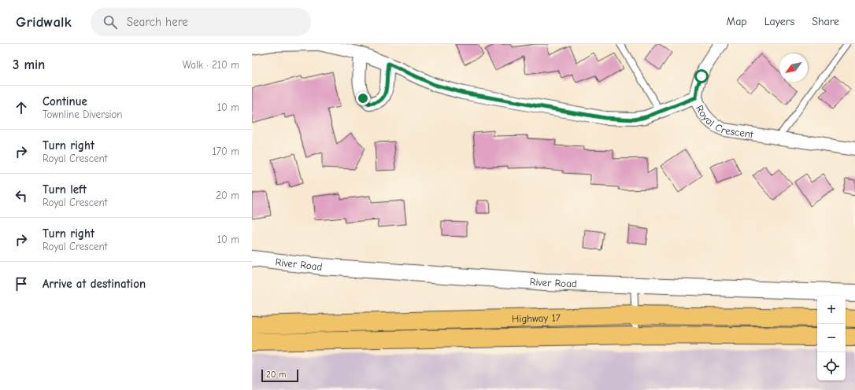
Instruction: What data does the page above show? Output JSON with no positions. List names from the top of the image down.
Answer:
{
  "streets": {
    "highway": ["Highway 17"],
    "street": ["Royal Crescent", "River Road"]
  },
  "scale_bar": "20 m",
  "north": "bottom left",
  "page": {
    "header": "Gridwalk",
    "search": "Search here",
    "nav": ["Map", "Layers", "Share"],
    "heading": ["3 min", "Walk · 210 m"],
    "list": [
      ["Continue", "Townline Diversion", "10 m"],
      ["Turn right", "Royal Crescent", "170 m"],
      ["Turn left", "Royal Crescent", "20 m"],
      ["Turn right", "Royal Crescent", "10 m"],
      "Arrive at destination"
    ],
    "map_buttons": ["+", "−"],
    "scale": "20 m"
  }
}
